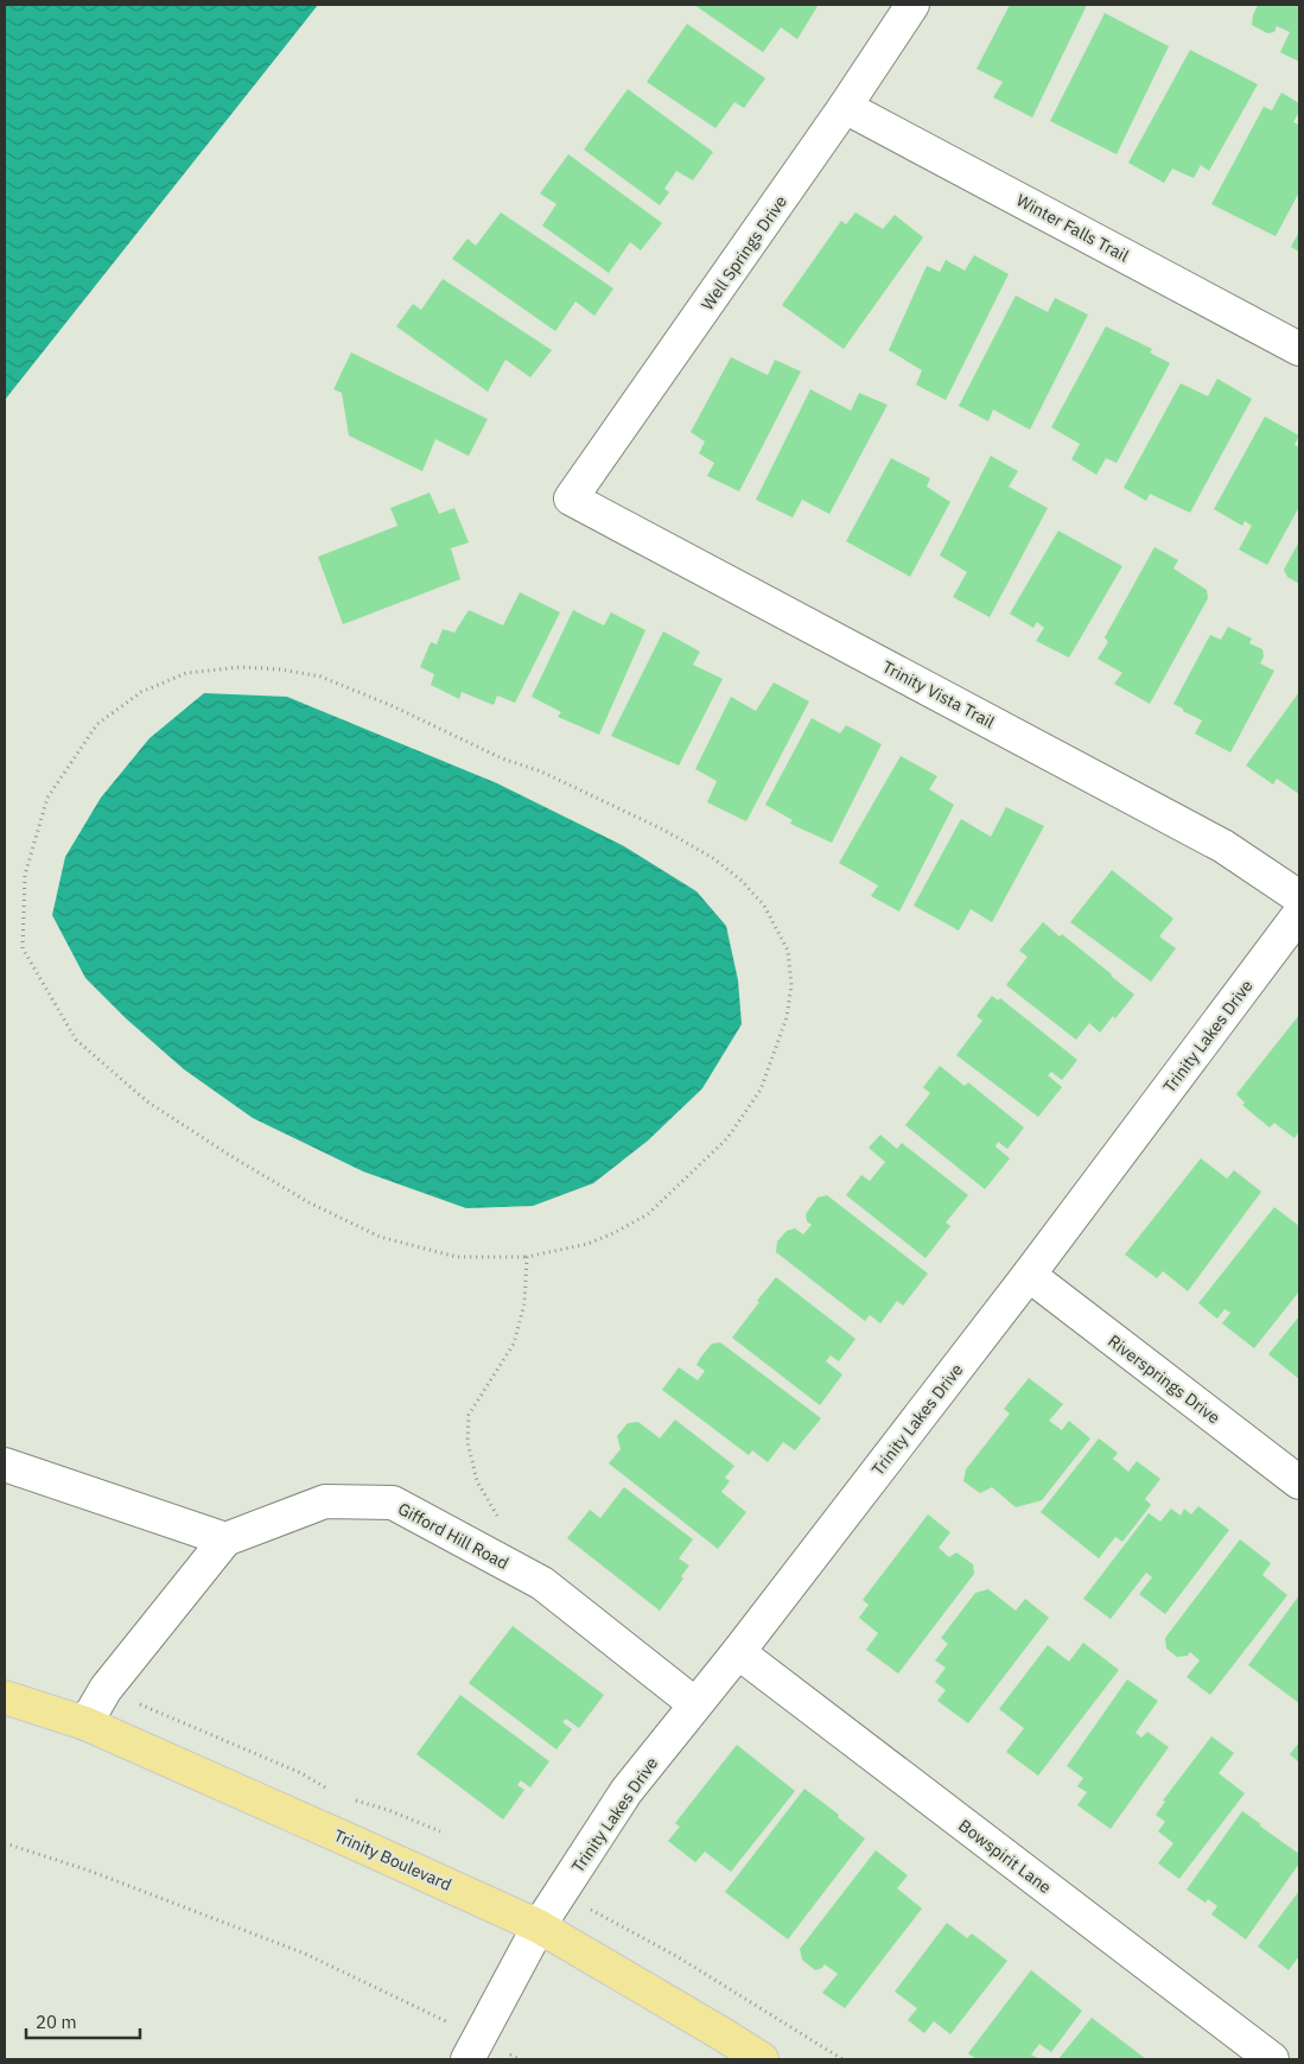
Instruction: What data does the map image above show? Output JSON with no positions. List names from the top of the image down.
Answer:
{
  "streets": {
    "main road": ["Trinity Boulevard"],
    "street": [
      "Winter Falls Trail",
      "Well Springs Drive",
      "Trinity Vista Trail",
      "Trinity Lakes Drive",
      "Riversprings Drive",
      "Gifford Hill Road",
      "Bowspirit Lane"
    ]
  },
  "crossings": [
    ["Winter Falls Trail", "Well Springs Drive"],
    ["Well Springs Drive", "Trinity Vista Trail"],
    ["Trinity Lakes Drive", "Riversprings Drive"],
    ["Trinity Lakes Drive", "Gifford Hill Road"],
    ["Trinity Lakes Drive", "Bowspirit Lane"],
    ["Trinity Lakes Drive", "Trinity Boulevard"]
  ],
  "scale_bar": "20 m"
}
